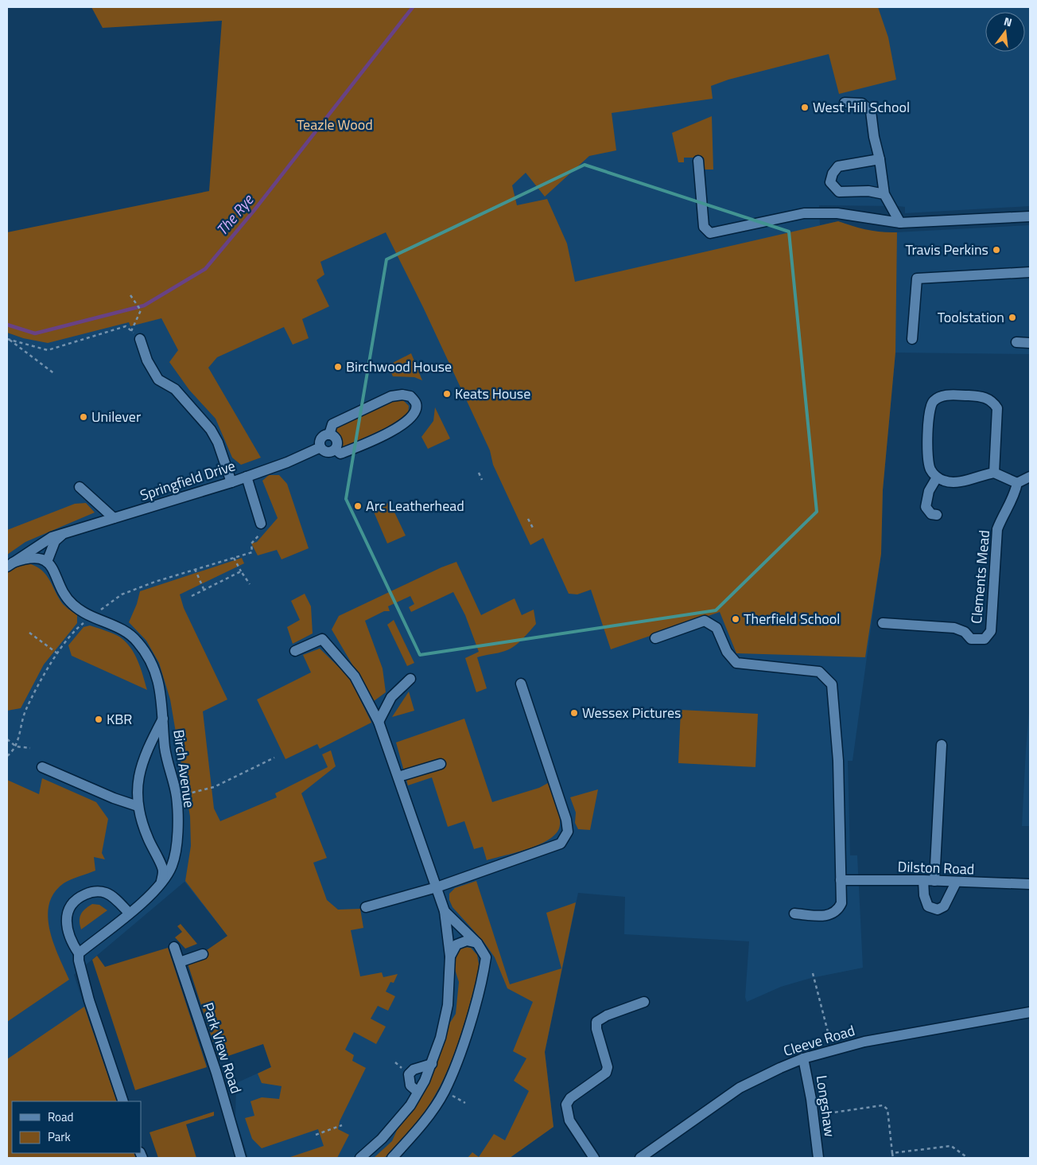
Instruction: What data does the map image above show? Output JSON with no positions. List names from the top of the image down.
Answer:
{
  "streets": {
    "street": [
      "Springfield Drive",
      "Clements Mead",
      "Birch Avenue",
      "Dilston Road",
      "Cleeve Road",
      "Park View Road",
      "Longshaw"
    ]
  },
  "crossings": [
    ["Springfield Drive", "Birch Avenue"],
    ["Cleeve Road", "Longshaw"]
  ],
  "water": ["The Rye"],
  "parks": ["Teazle Wood"],
  "places": [
    "West Hill School",
    "Travis Perkins",
    "Toolstation",
    "Birchwood House",
    "Keats House",
    "Unilever",
    "Arc Leatherhead",
    "Therfield School",
    "Wessex Pictures",
    "KBR"
  ],
  "legend": ["Road", "Park"],
  "north": "top"
}
